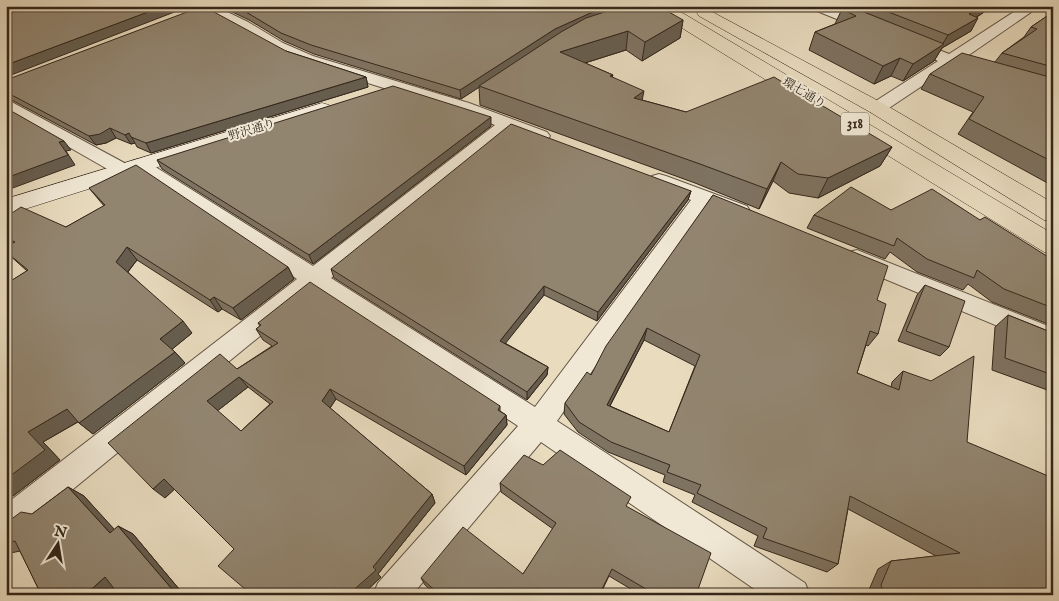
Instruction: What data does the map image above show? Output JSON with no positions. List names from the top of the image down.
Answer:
{
  "streets": {
    "main road": ["環七通り", "318"],
    "street": ["野沢通り"]
  },
  "north": "top"
}
